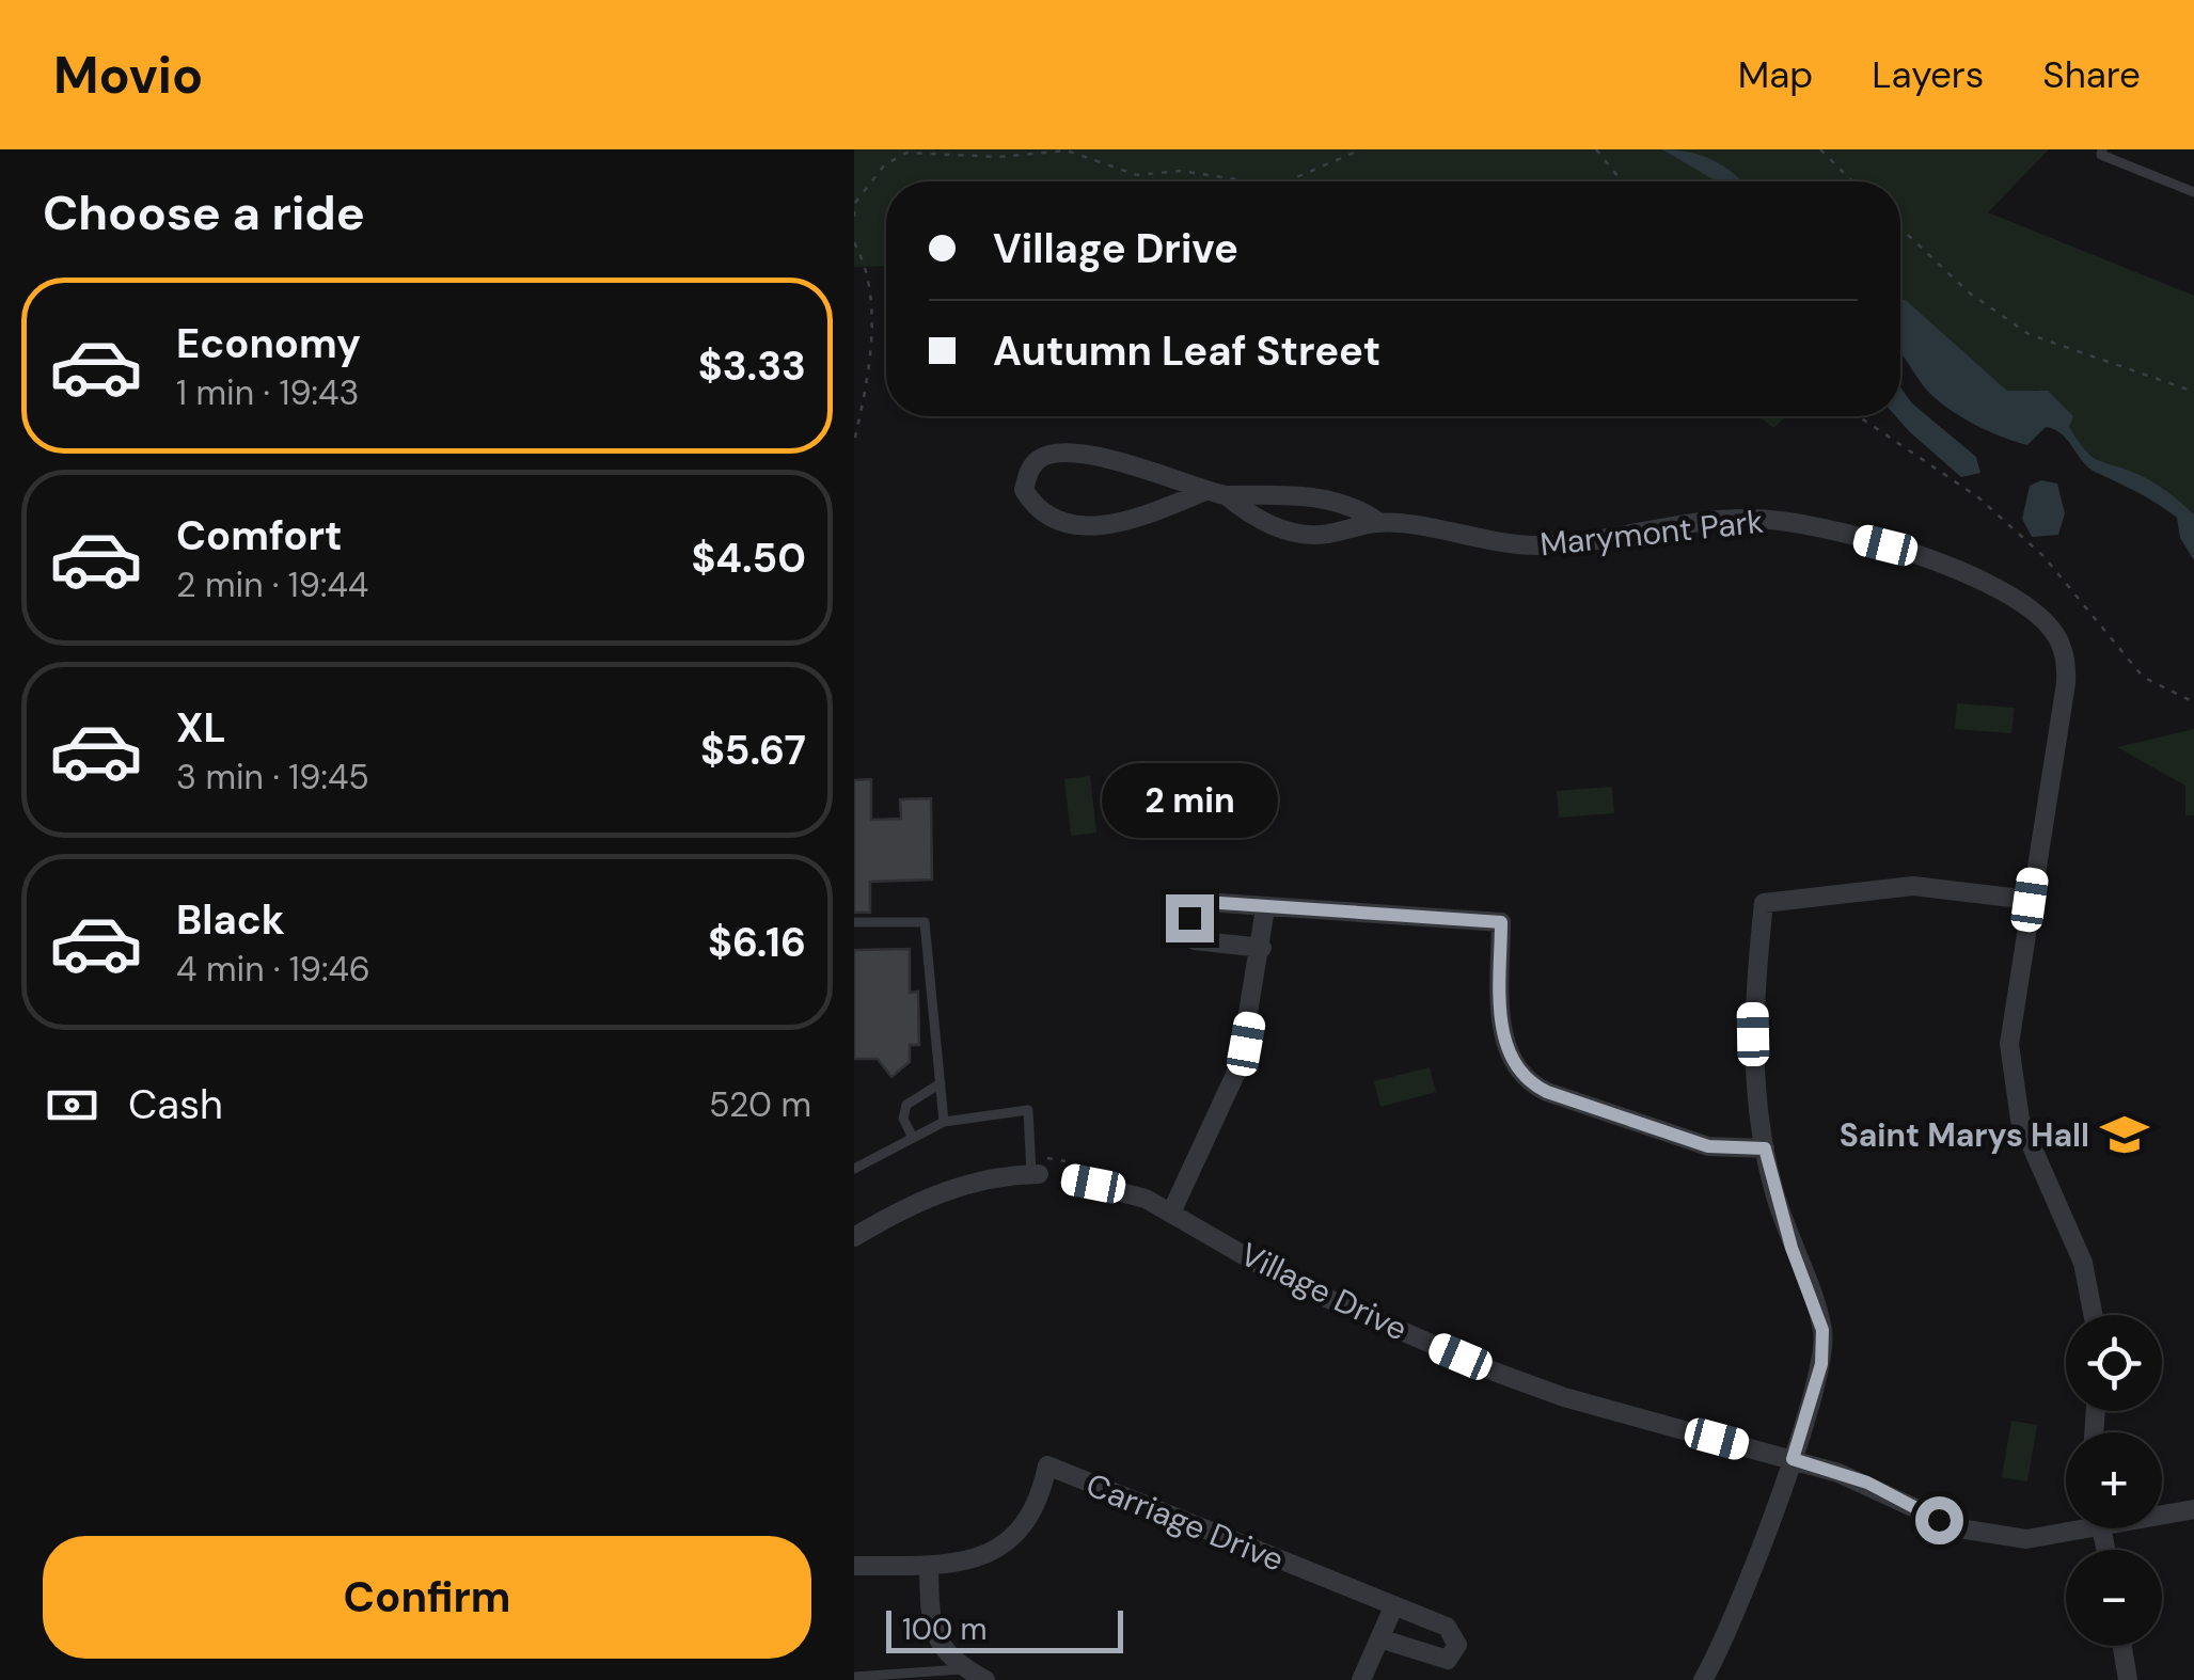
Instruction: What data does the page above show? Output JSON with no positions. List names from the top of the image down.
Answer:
{
  "streets": {
    "street": ["Marymont Park", "Village Drive", "Carriage Drive"]
  },
  "places": {
    "school or university": ["Saint Marys Hall"]
  },
  "scale_bar": "100 m",
  "page": {
    "header": "Movio",
    "nav": ["Map", "Layers", "Share"],
    "heading": "Choose a ride",
    "banner": ["Village Drive", "Autumn Leaf Street"],
    "list": [
      {
        "name": "Economy",
        "note": "1 min · 19:43",
        "value": "$3.33"
      },
      {
        "name": "Comfort",
        "note": "2 min · 19:44",
        "value": "$4.50"
      },
      {
        "name": "XL",
        "note": "3 min · 19:45",
        "value": "$5.67"
      },
      {
        "name": "Black",
        "note": "4 min · 19:46",
        "value": "$6.16"
      }
    ],
    "bubble": "2 min",
    "pay": ["Cash", "520 m"],
    "map_buttons": ["+", "−"],
    "buttons": "Confirm",
    "scale": "100 m"
  }
}
